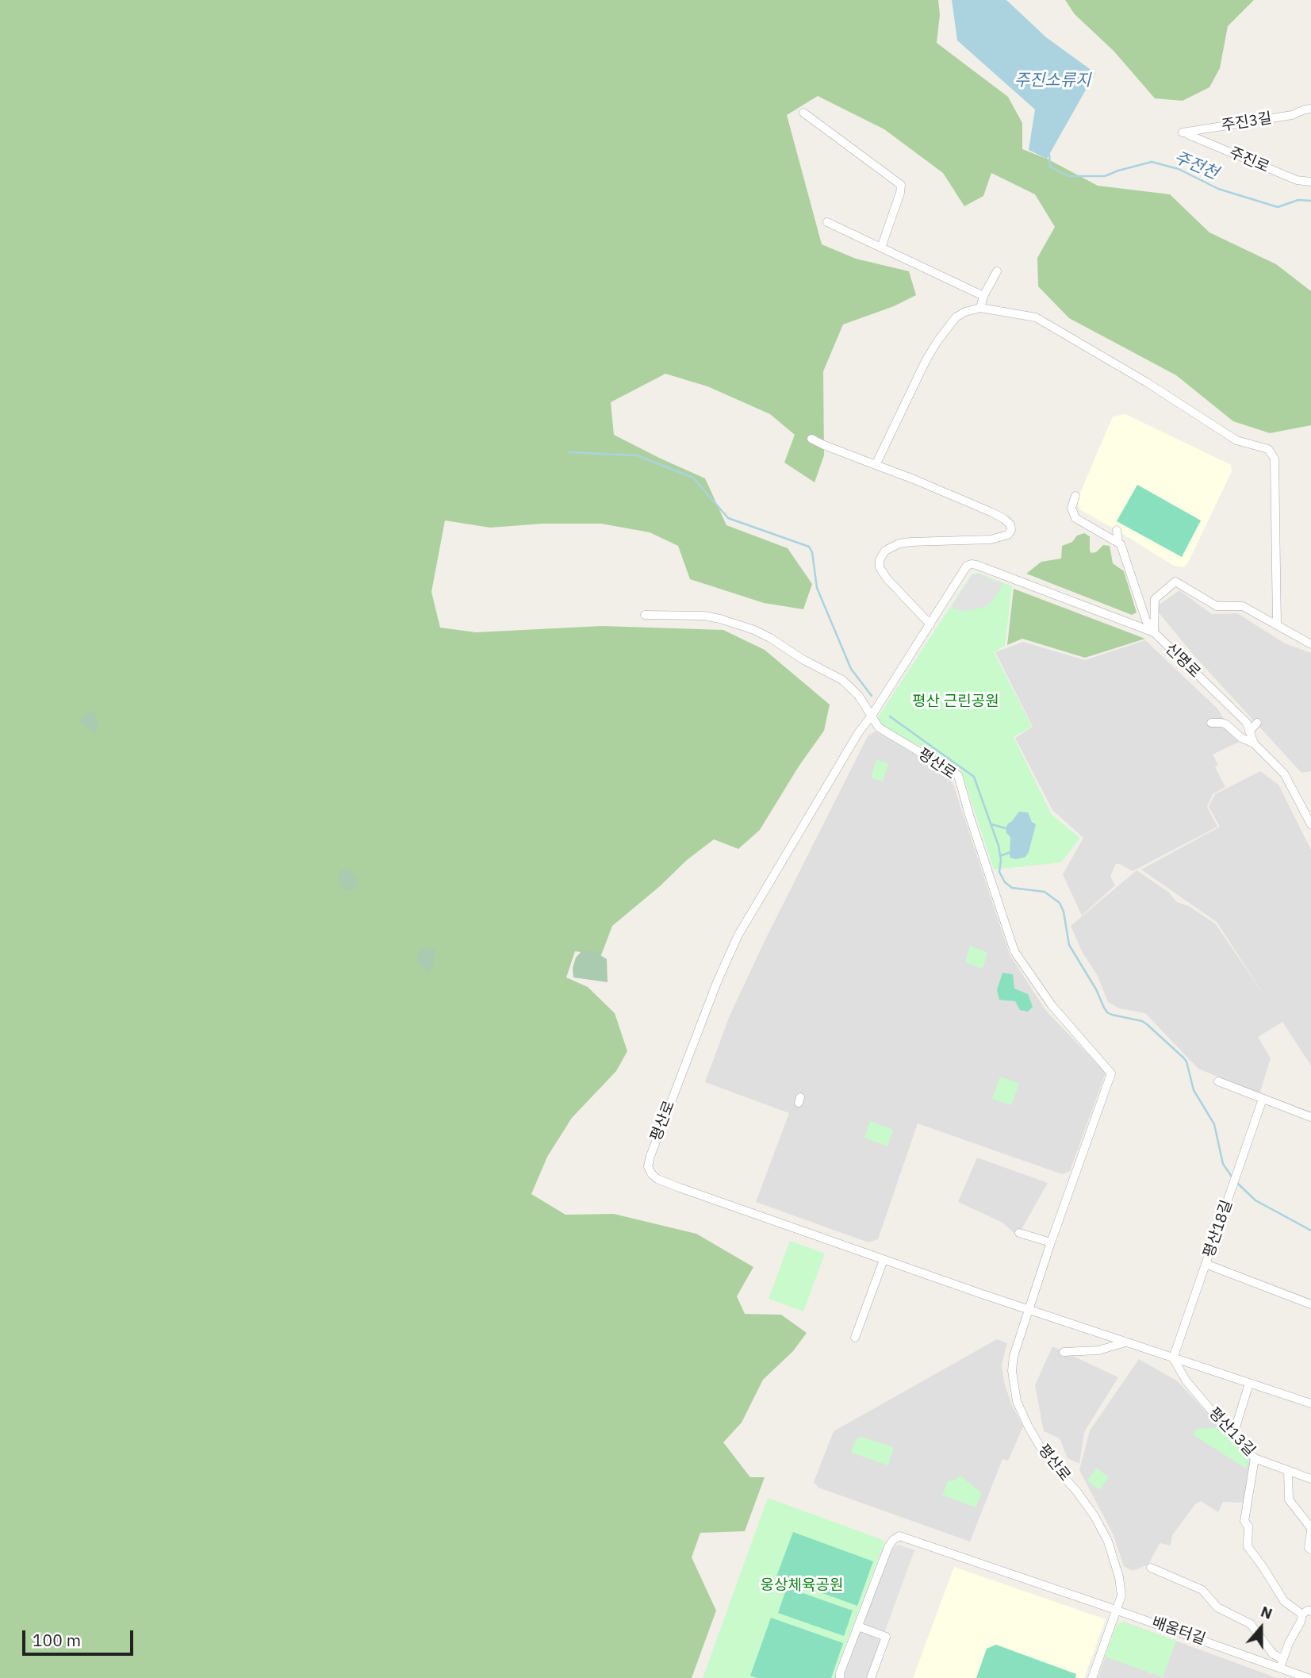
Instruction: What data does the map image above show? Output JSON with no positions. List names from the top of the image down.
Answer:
{
  "streets": {
    "street": [
      "주진3길",
      "주진로",
      "신명로",
      "평산로",
      "평산18길",
      "평산13길",
      "배움터길"
    ]
  },
  "crossings": [
    ["주진3길", "주진로"],
    ["평산로", "평산18길"],
    ["평산로", "평산13길"],
    ["평산로", "배움터길"],
    ["평산18길", "평산13길"]
  ],
  "water": ["주진소류지", "주전천"],
  "parks": ["평산 근린공원", "웅상체육공원"],
  "scale_bar": "100 m",
  "north": "top"
}
